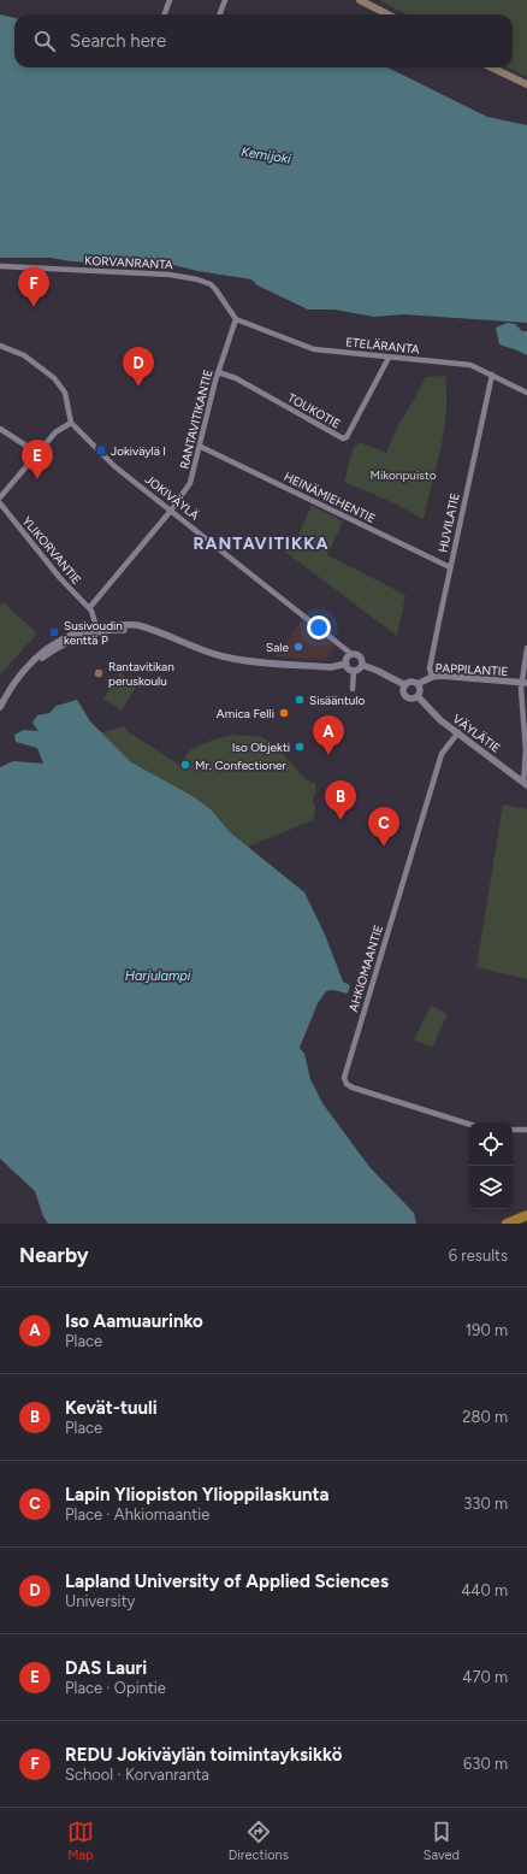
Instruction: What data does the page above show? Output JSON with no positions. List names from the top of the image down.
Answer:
{
  "streets": {
    "street": [
      "KORVANRANTA",
      "ETELÄRANTA",
      "TOUKOTIE",
      "RANTAVITIKANTIE",
      "JOKIVÄYLÄ",
      "HEINÄMIEHENTIE",
      "HUVILATIE",
      "YLIKORVANTIE",
      "PAPPILANTIE",
      "VÄYLÄTIE",
      "AHKIOMAANTIE"
    ]
  },
  "crossings": [
    ["KORVANRANTA", "ETELÄRANTA"],
    ["KORVANRANTA", "RANTAVITIKANTIE"],
    ["ETELÄRANTA", "TOUKOTIE"],
    ["ETELÄRANTA", "RANTAVITIKANTIE"],
    ["ETELÄRANTA", "HUVILATIE"],
    ["TOUKOTIE", "RANTAVITIKANTIE"],
    ["RANTAVITIKANTIE", "JOKIVÄYLÄ"],
    ["RANTAVITIKANTIE", "HEINÄMIEHENTIE"],
    ["RANTAVITIKANTIE", "YLIKORVANTIE"],
    ["HEINÄMIEHENTIE", "HUVILATIE"],
    ["HUVILATIE", "PAPPILANTIE"],
    ["PAPPILANTIE", "VÄYLÄTIE"],
    ["VÄYLÄTIE", "AHKIOMAANTIE"]
  ],
  "districts": ["RANTAVITIKKA"],
  "water": ["Kemijoki", "Harjulampi"],
  "parks": ["Mikonpuisto"],
  "places": {
    "transit": ["Jokiväylä I", "Susivoudin kenttä P"],
    "other": [
      "Sale",
      "Rantavitikan peruskoulu",
      "Sisääntulo",
      "Amica Felli",
      "Iso Objekti",
      "Mr. Confectioner"
    ]
  },
  "page": {
    "search": "Search here",
    "pins": [
      "F",
      "D",
      "E",
      "A",
      "B",
      "C"
    ],
    "heading": ["Nearby", "6 results"],
    "list": [
      {
        "mark": "A",
        "name": "Iso Aamuaurinko",
        "note": "Place",
        "value": "190 m"
      },
      {
        "mark": "B",
        "name": "Kevät-tuuli",
        "note": "Place",
        "value": "280 m"
      },
      {
        "mark": "C",
        "name": "Lapin Yliopiston Ylioppilaskunta",
        "note": "Place · Ahkiomaantie",
        "value": "330 m"
      },
      {
        "mark": "D",
        "name": "Lapland University of Applied Sciences",
        "note": "University",
        "value": "440 m"
      },
      {
        "mark": "E",
        "name": "DAS Lauri",
        "note": "Place · Opintie",
        "value": "470 m"
      },
      {
        "mark": "F",
        "name": "REDU Jokiväylän toimintayksikkö",
        "note": "School · Korvanranta",
        "value": "630 m"
      }
    ],
    "nav": ["Map", "Directions", "Saved"]
  }
}
